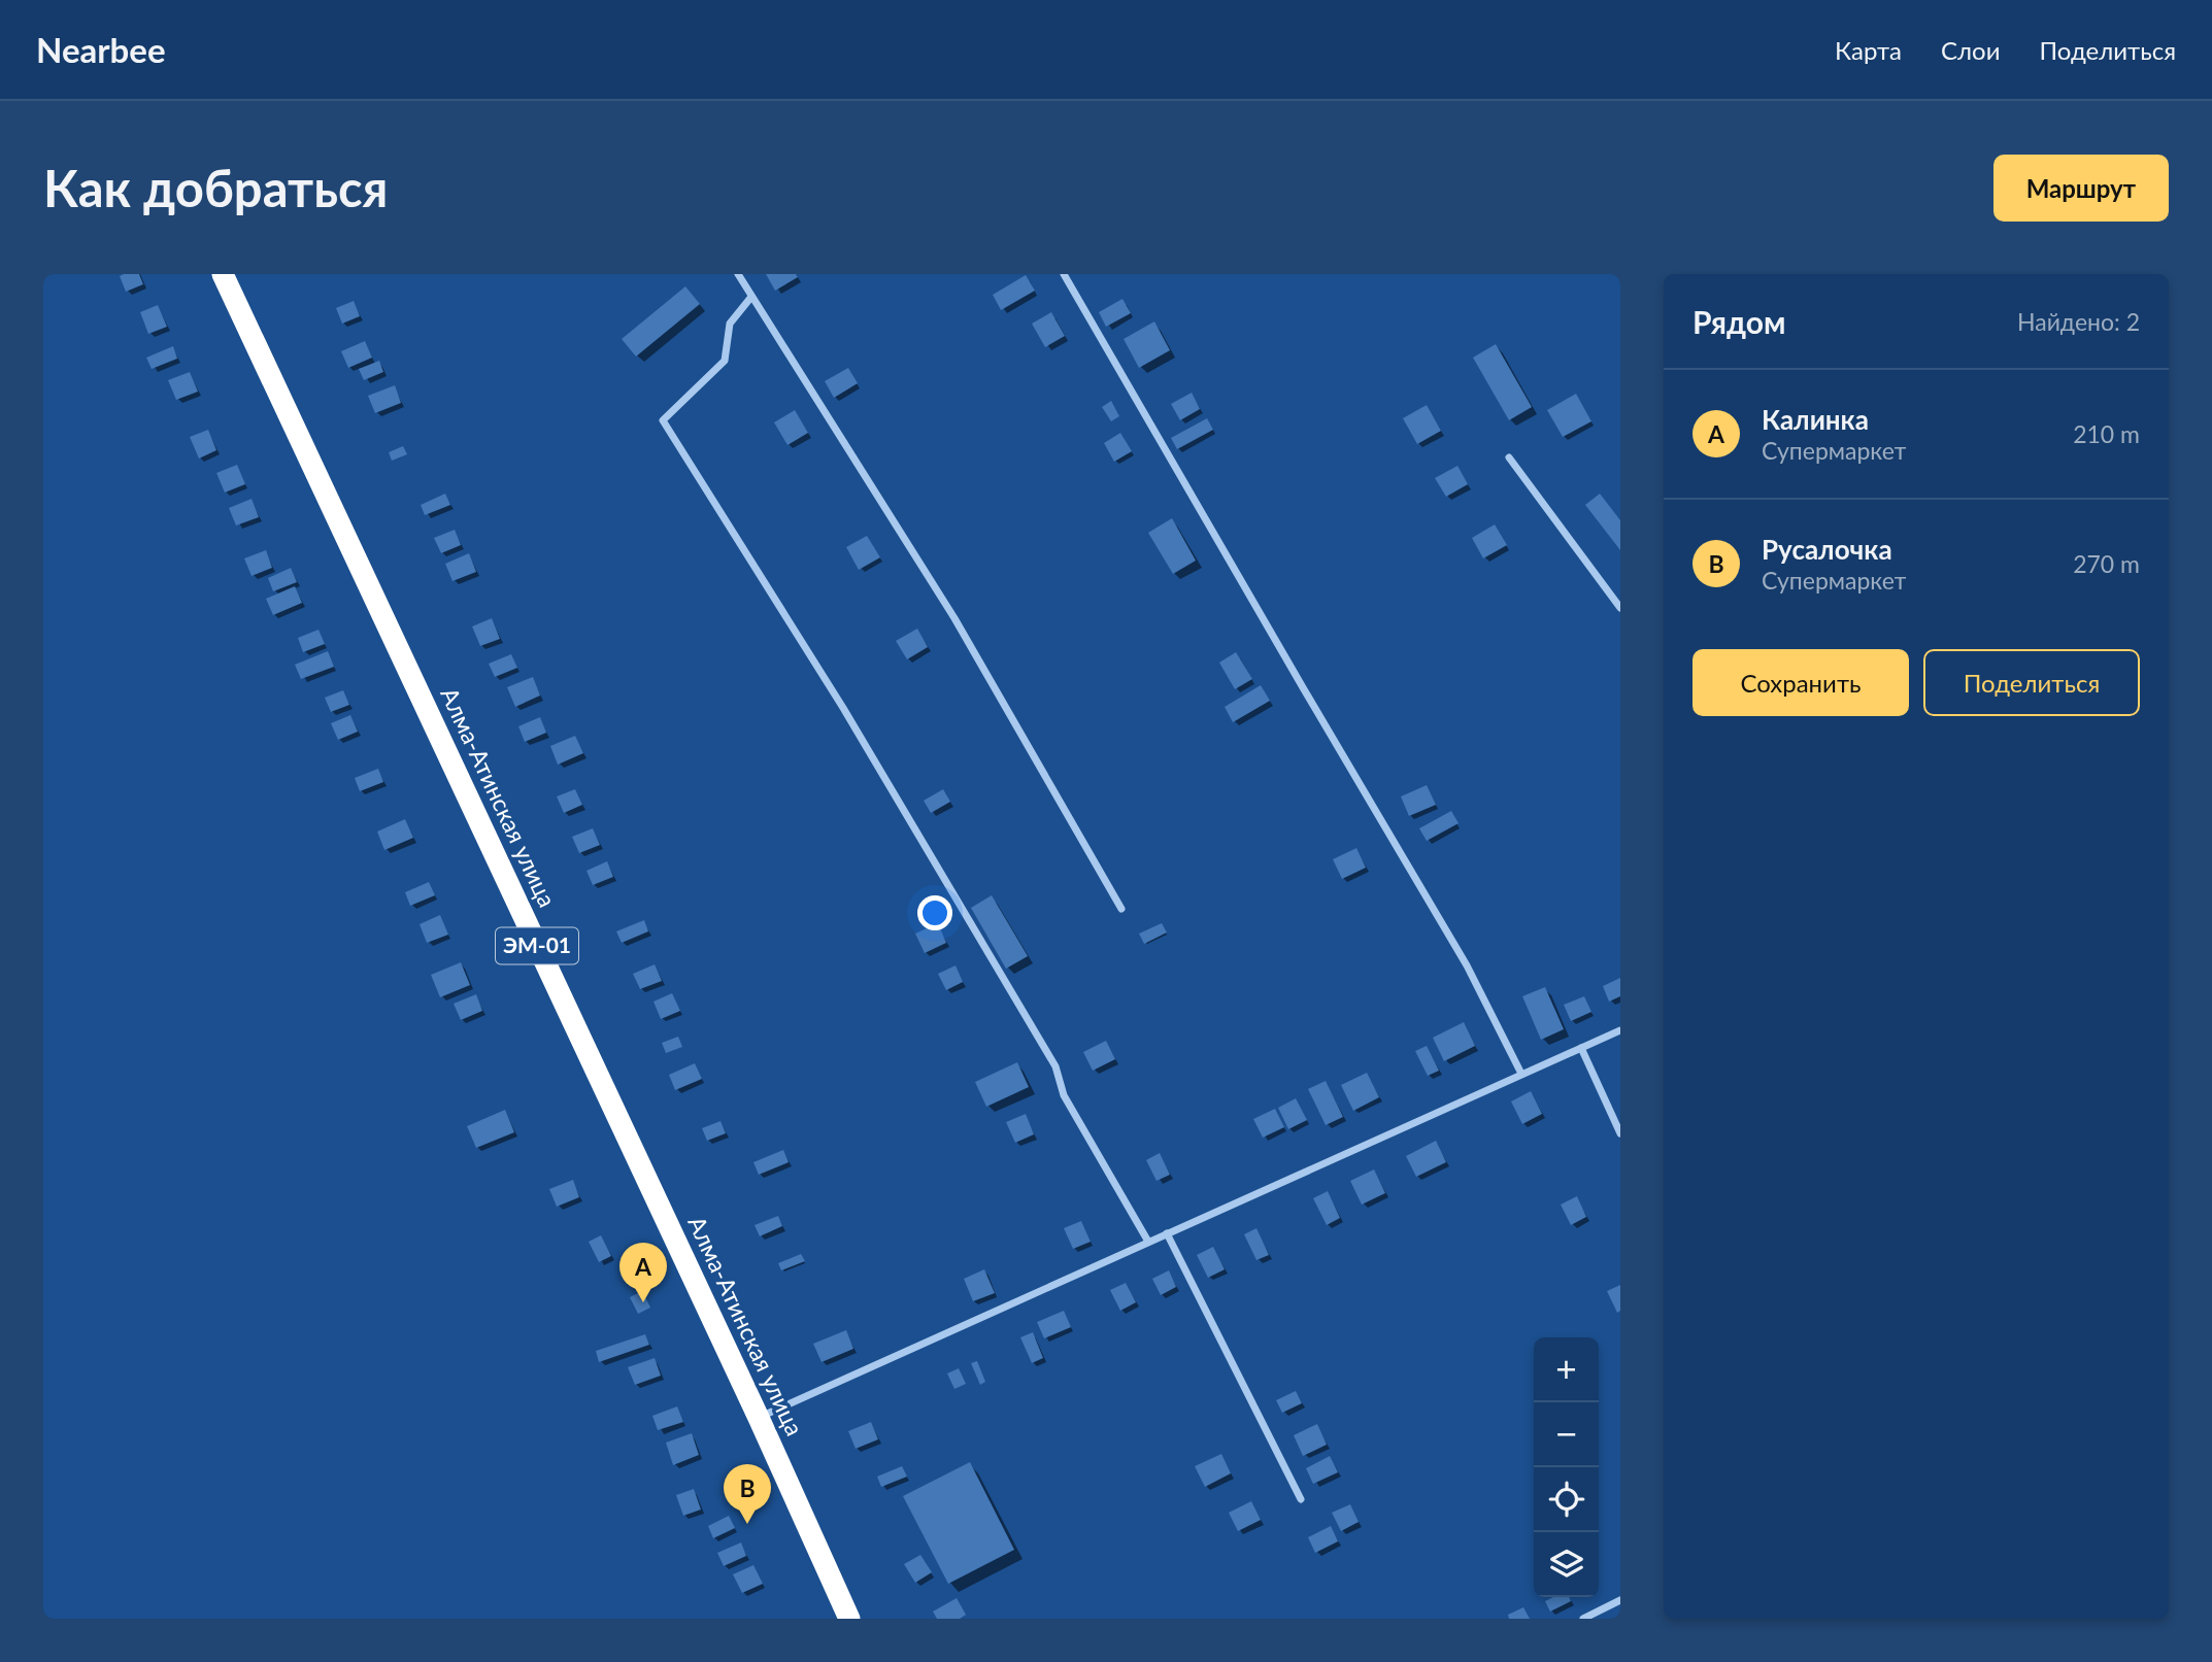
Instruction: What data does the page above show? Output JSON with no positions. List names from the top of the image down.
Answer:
{
  "streets": {
    "highway": ["Алма-Атинская улица", "ЭМ-01"]
  },
  "page": {
    "header": "Nearbee",
    "nav": ["Карта", "Слои", "Поделиться"],
    "buttons": [
      "Маршрут",
      ["Сохранить", "Поделиться"]
    ],
    "title": "Как добраться",
    "heading": ["Рядом", "Найдено: 2"],
    "list": [
      {
        "mark": "A",
        "name": "Калинка",
        "note": "Супермаркет",
        "value": "210 m"
      },
      {
        "mark": "B",
        "name": "Русалочка",
        "note": "Супермаркет",
        "value": "270 m"
      }
    ],
    "pins": ["A", "B"],
    "map_buttons": ["+", "−"]
  }
}
